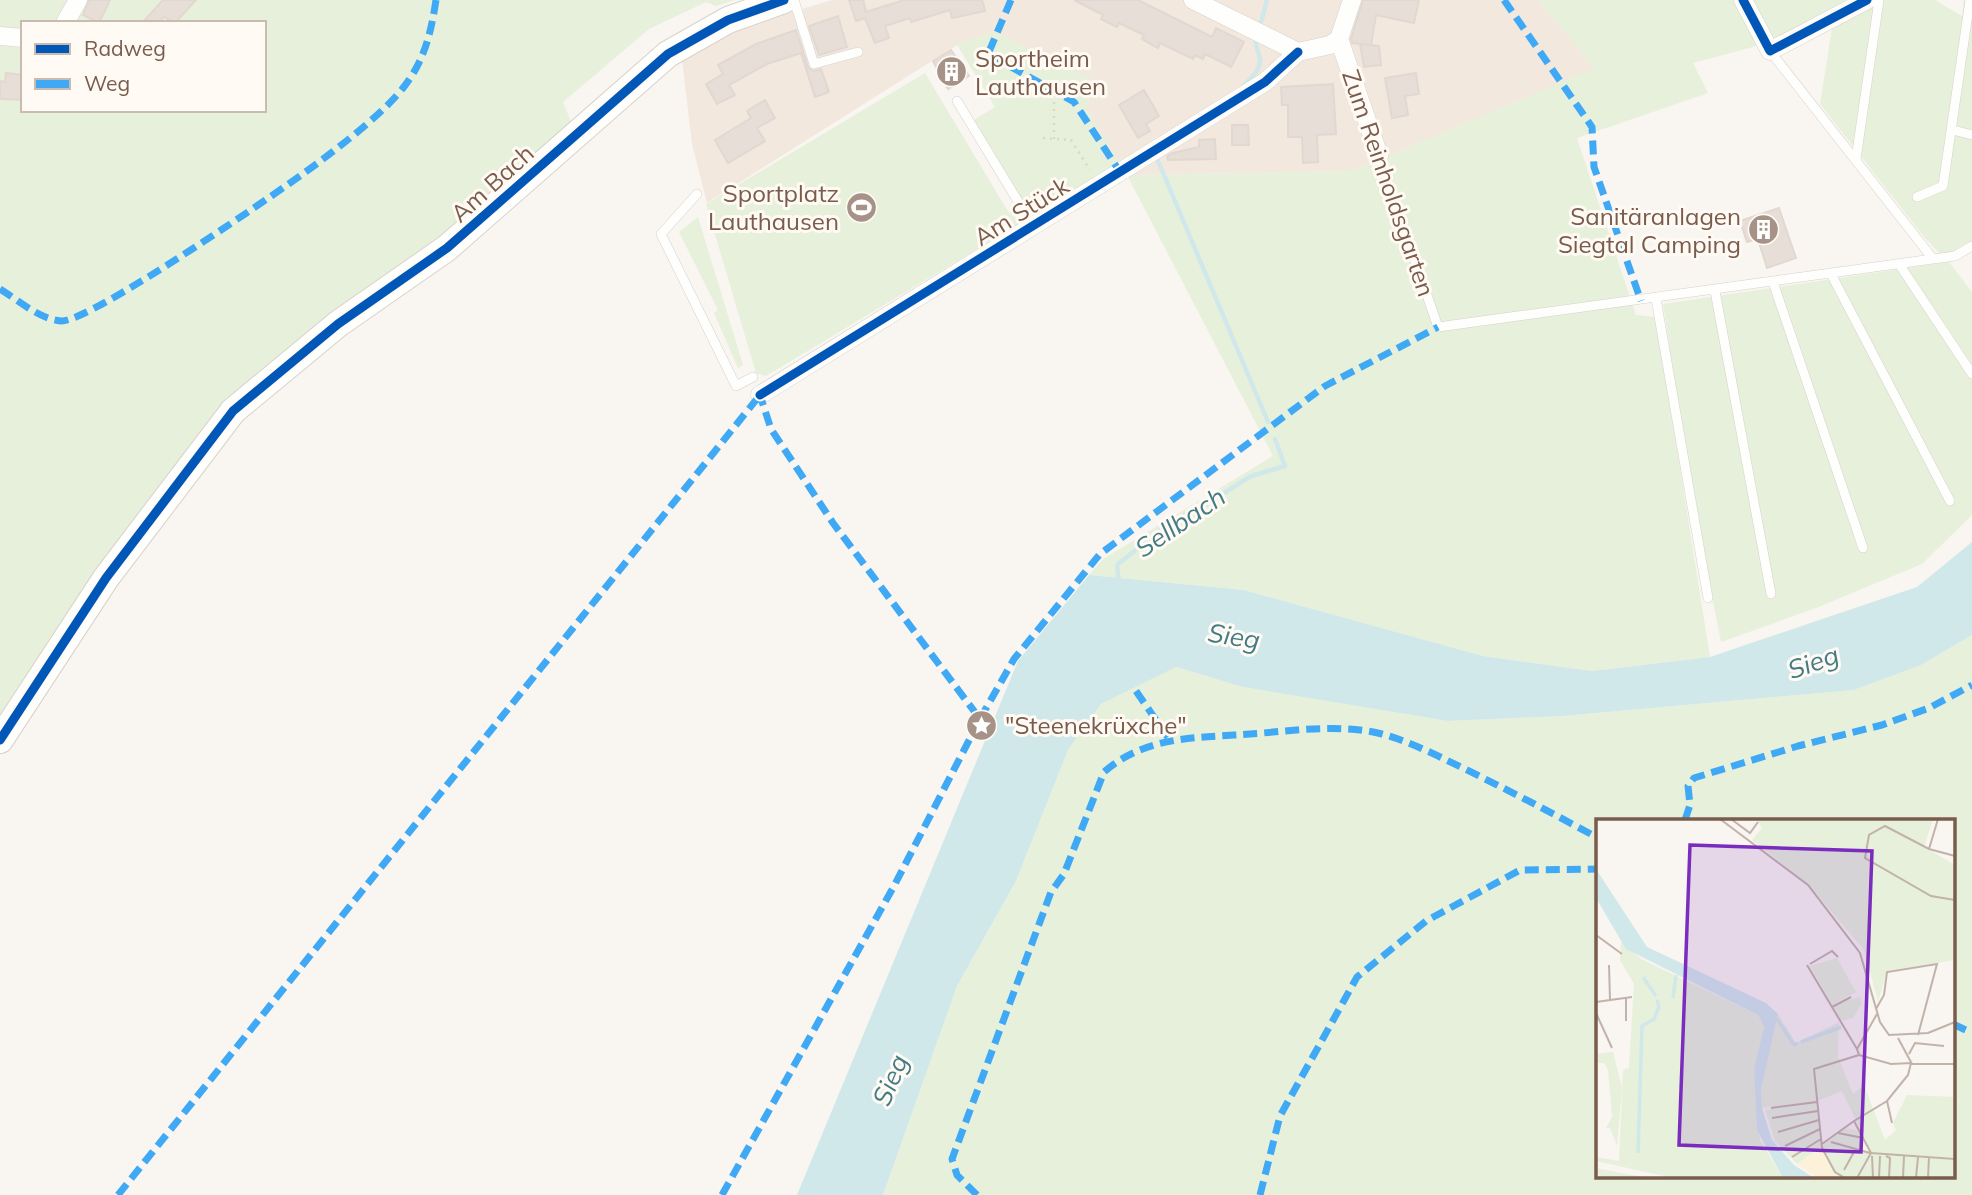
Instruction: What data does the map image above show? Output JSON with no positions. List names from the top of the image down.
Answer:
{
  "streets": {
    "street": ["Am Bach", "Zum Reinholdsgarten", "Am Stück"]
  },
  "water": ["Sellbach", "Sieg"],
  "places": {
    "building": ["Sportheim Lauthausen", "Sanitäranlagen Siegtal Camping"],
    "sports": ["Sportplatz Lauthausen"],
    "place": ["\"Steenekrüxche\""]
  },
  "legend": ["Radweg", "Weg"]
}
